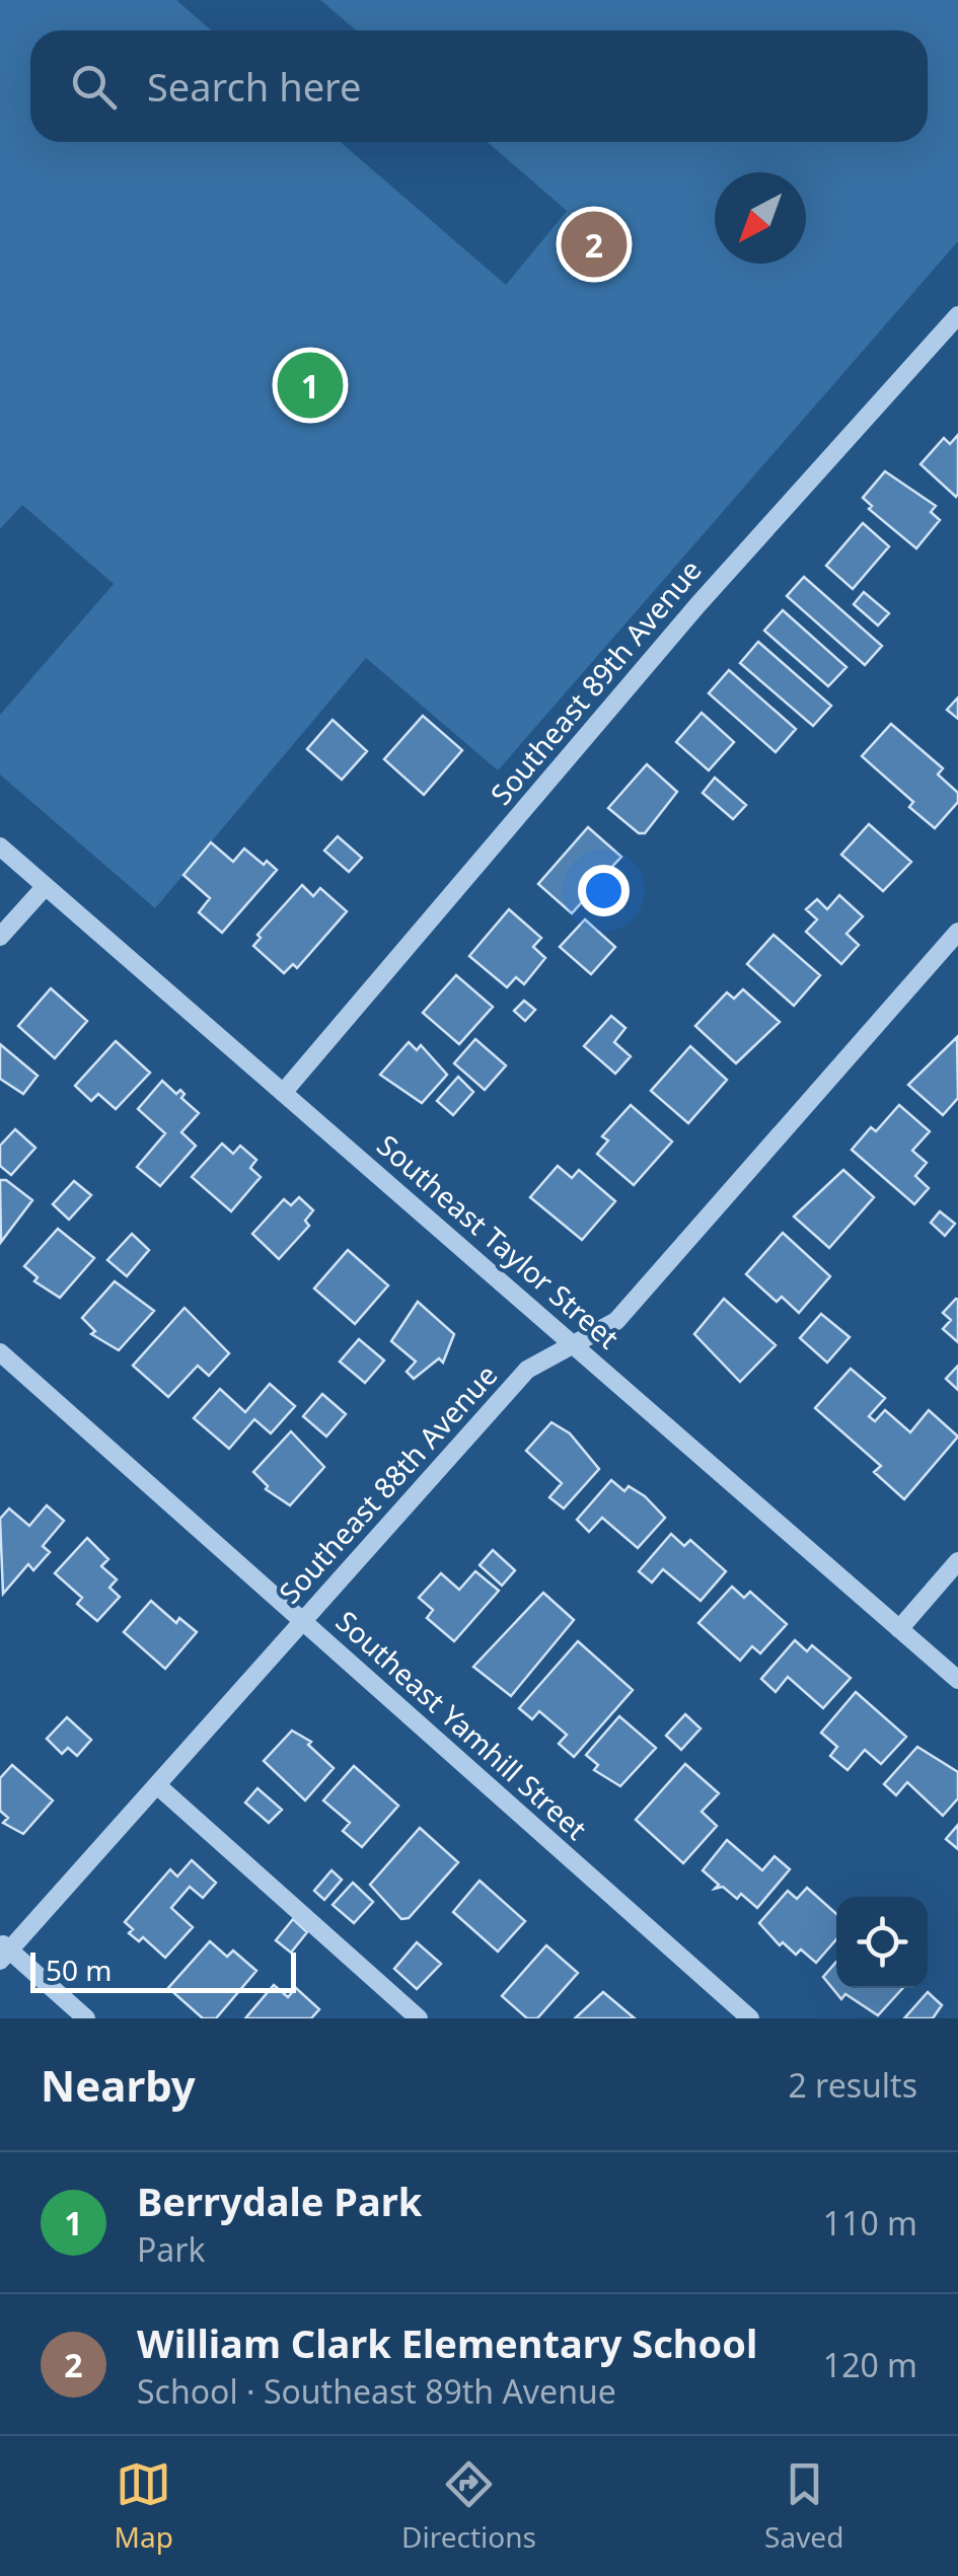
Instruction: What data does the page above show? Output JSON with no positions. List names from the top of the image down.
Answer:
{
  "streets": {
    "street": [
      "Southeast 89th Avenue",
      "Southeast Taylor Street",
      "Southeast 88th Avenue",
      "Southeast Yamhill Street"
    ]
  },
  "crossings": [
    ["Southeast 89th Avenue", "Southeast Taylor Street"],
    ["Southeast Taylor Street", "Southeast 88th Avenue"],
    ["Southeast 88th Avenue", "Southeast Yamhill Street"]
  ],
  "scale_bar": "50 m",
  "north": "bottom left",
  "page": {
    "search": "Search here",
    "pins": ["2", "1"],
    "scale": "50 m",
    "heading": ["Nearby", "2 results"],
    "list": [
      {
        "mark": "1",
        "name": "Berrydale Park",
        "note": "Park",
        "value": "110 m"
      },
      {
        "mark": "2",
        "name": "William Clark Elementary School",
        "note": "School · Southeast 89th Avenue",
        "value": "120 m"
      }
    ],
    "nav": ["Map", "Directions", "Saved"]
  }
}
